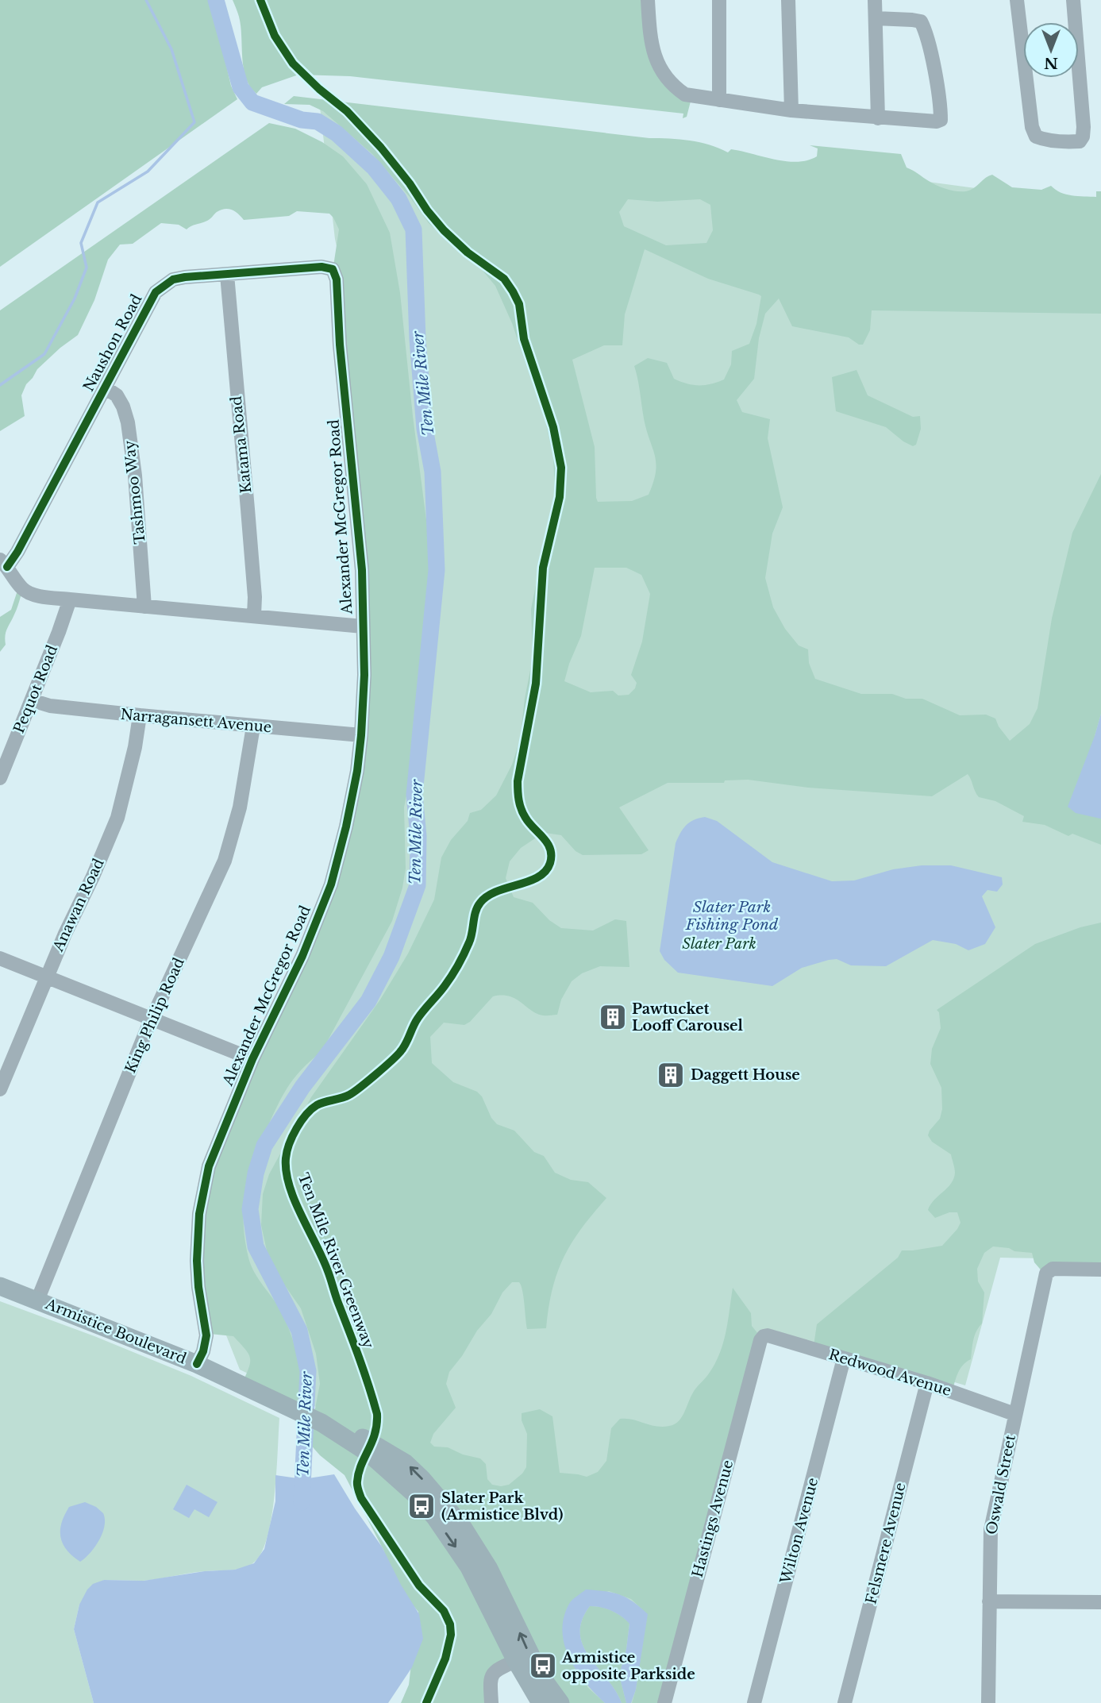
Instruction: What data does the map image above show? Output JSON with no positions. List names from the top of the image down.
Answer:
{
  "streets": {
    "main road": ["Armistice Boulevard"],
    "street": [
      "Naushon Road",
      "Katama Road",
      "Tashmoo Way",
      "Alexander McGregor Road",
      "Pequot Road",
      "Narragansett Avenue",
      "Anawan Road",
      "King Philip Road",
      "Redwood Avenue",
      "Oswald Street",
      "Hastings Avenue",
      "Wilton Avenue",
      "Felsmere Avenue"
    ],
    "cycle path": ["Ten Mile River Greenway"]
  },
  "crossings": [
    ["Naushon Road", "Katama Road"],
    ["Naushon Road", "Tashmoo Way"],
    ["Naushon Road", "Alexander McGregor Road"],
    ["Naushon Road", "Pequot Road"],
    ["Alexander McGregor Road", "Narragansett Avenue"],
    ["Alexander McGregor Road", "Armistice Boulevard"],
    ["Pequot Road", "Narragansett Avenue"],
    ["Narragansett Avenue", "Anawan Road"],
    ["Narragansett Avenue", "King Philip Road"],
    ["King Philip Road", "Armistice Boulevard"],
    ["Redwood Avenue", "Oswald Street"],
    ["Redwood Avenue", "Hastings Avenue"],
    ["Redwood Avenue", "Wilton Avenue"],
    ["Redwood Avenue", "Felsmere Avenue"]
  ],
  "water": ["Ten Mile River", "Slater Park Fishing Pond"],
  "parks": ["Slater Park"],
  "places": {
    "building": ["Pawtucket Looff Carousel", "Daggett House"],
    "bus stop": ["Slater Park (Armistice Blvd)", "Armistice opposite Parkside"]
  },
  "north": "bottom"
}
